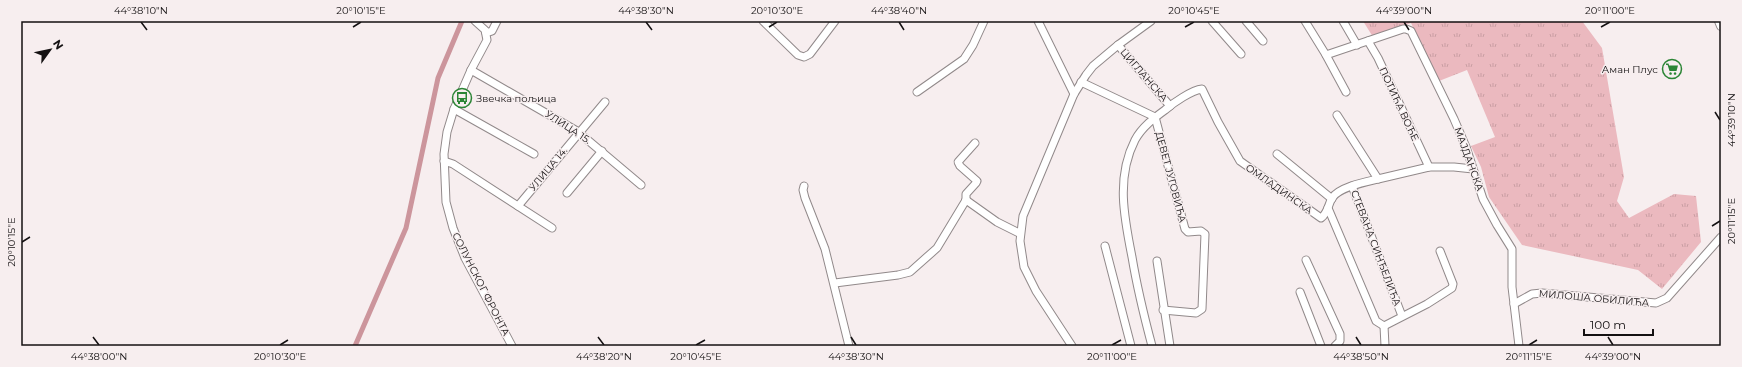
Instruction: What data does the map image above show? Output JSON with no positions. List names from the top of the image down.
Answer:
{
  "streets": {
    "street": [
      "ЦИГЛАНСКА",
      "ПОТИЋА ВОЋЕ",
      "УЛИЦА 15.",
      "МАЈДАНСКА",
      "УЛИЦА 14.",
      "ДЕВЕТ ЈУГОВИЋА",
      "ОМЛАДИНСКА",
      "СТЕВАНА СИНЂЕЛИЋА",
      "СОЛУНСКОГ ФРОНТА",
      "МИЛОША ОБИЛИЋА"
    ]
  },
  "crossings": [
    ["ЦИГЛАНСКА", "ОМЛАДИНСКА"],
    ["ПОТИЋА ВОЋЕ", "МАЈДАНСКА"],
    ["УЛИЦА 15.", "УЛИЦА 14."],
    ["УЛИЦА 15.", "СОЛУНСКОГ ФРОНТА"],
    ["МАЈДАНСКА", "МИЛОША ОБИЛИЋА"],
    ["ДЕВЕТ ЈУГОВИЋА", "ОМЛАДИНСКА"],
    ["ОМЛАДИНСКА", "СТЕВАНА СИНЂЕЛИЋА"]
  ],
  "places": {
    "supermarket": ["Аман Плус"],
    "bus stop": ["Звечка пољица"]
  },
  "scale_bar": "100 m",
  "north": "top right",
  "coordinates": [
    "44°38'10\"N",
    "20°10'15\"E",
    "44°38'30\"N",
    "20°10'30\"E",
    "44°38'40\"N",
    "20°10'45\"E",
    "44°39'00\"N",
    "20°11'00\"E",
    "44°39'10\"N",
    "20°11'15\"E",
    "44°38'00\"N",
    "44°38'20\"N",
    "44°38'50\"N"
  ]
}
